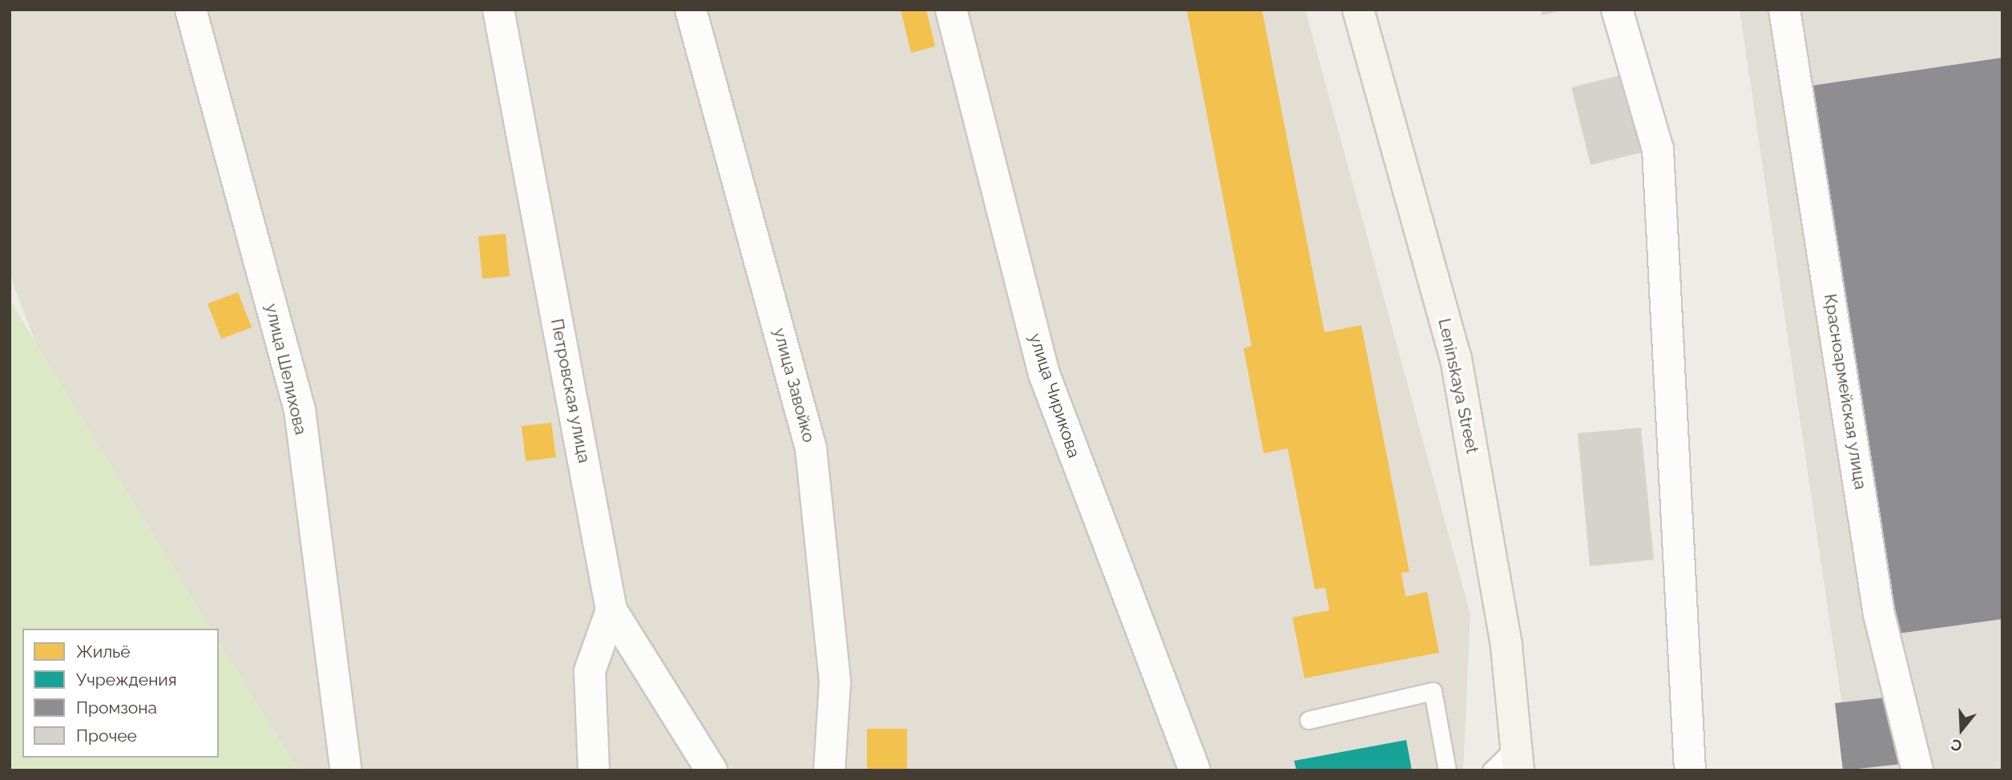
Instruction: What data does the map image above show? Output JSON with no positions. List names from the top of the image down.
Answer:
{
  "streets": {
    "main road": ["Leninskaya Street"],
    "street": [
      "улица Шелихова",
      "улица Завойко",
      "Петровская улица",
      "Красноармейская улица",
      "улица Чирикова"
    ]
  },
  "legend": [
    "Жильё",
    "Учреждения",
    "Промзона",
    "Прочее"
  ],
  "north": "bottom"
}
